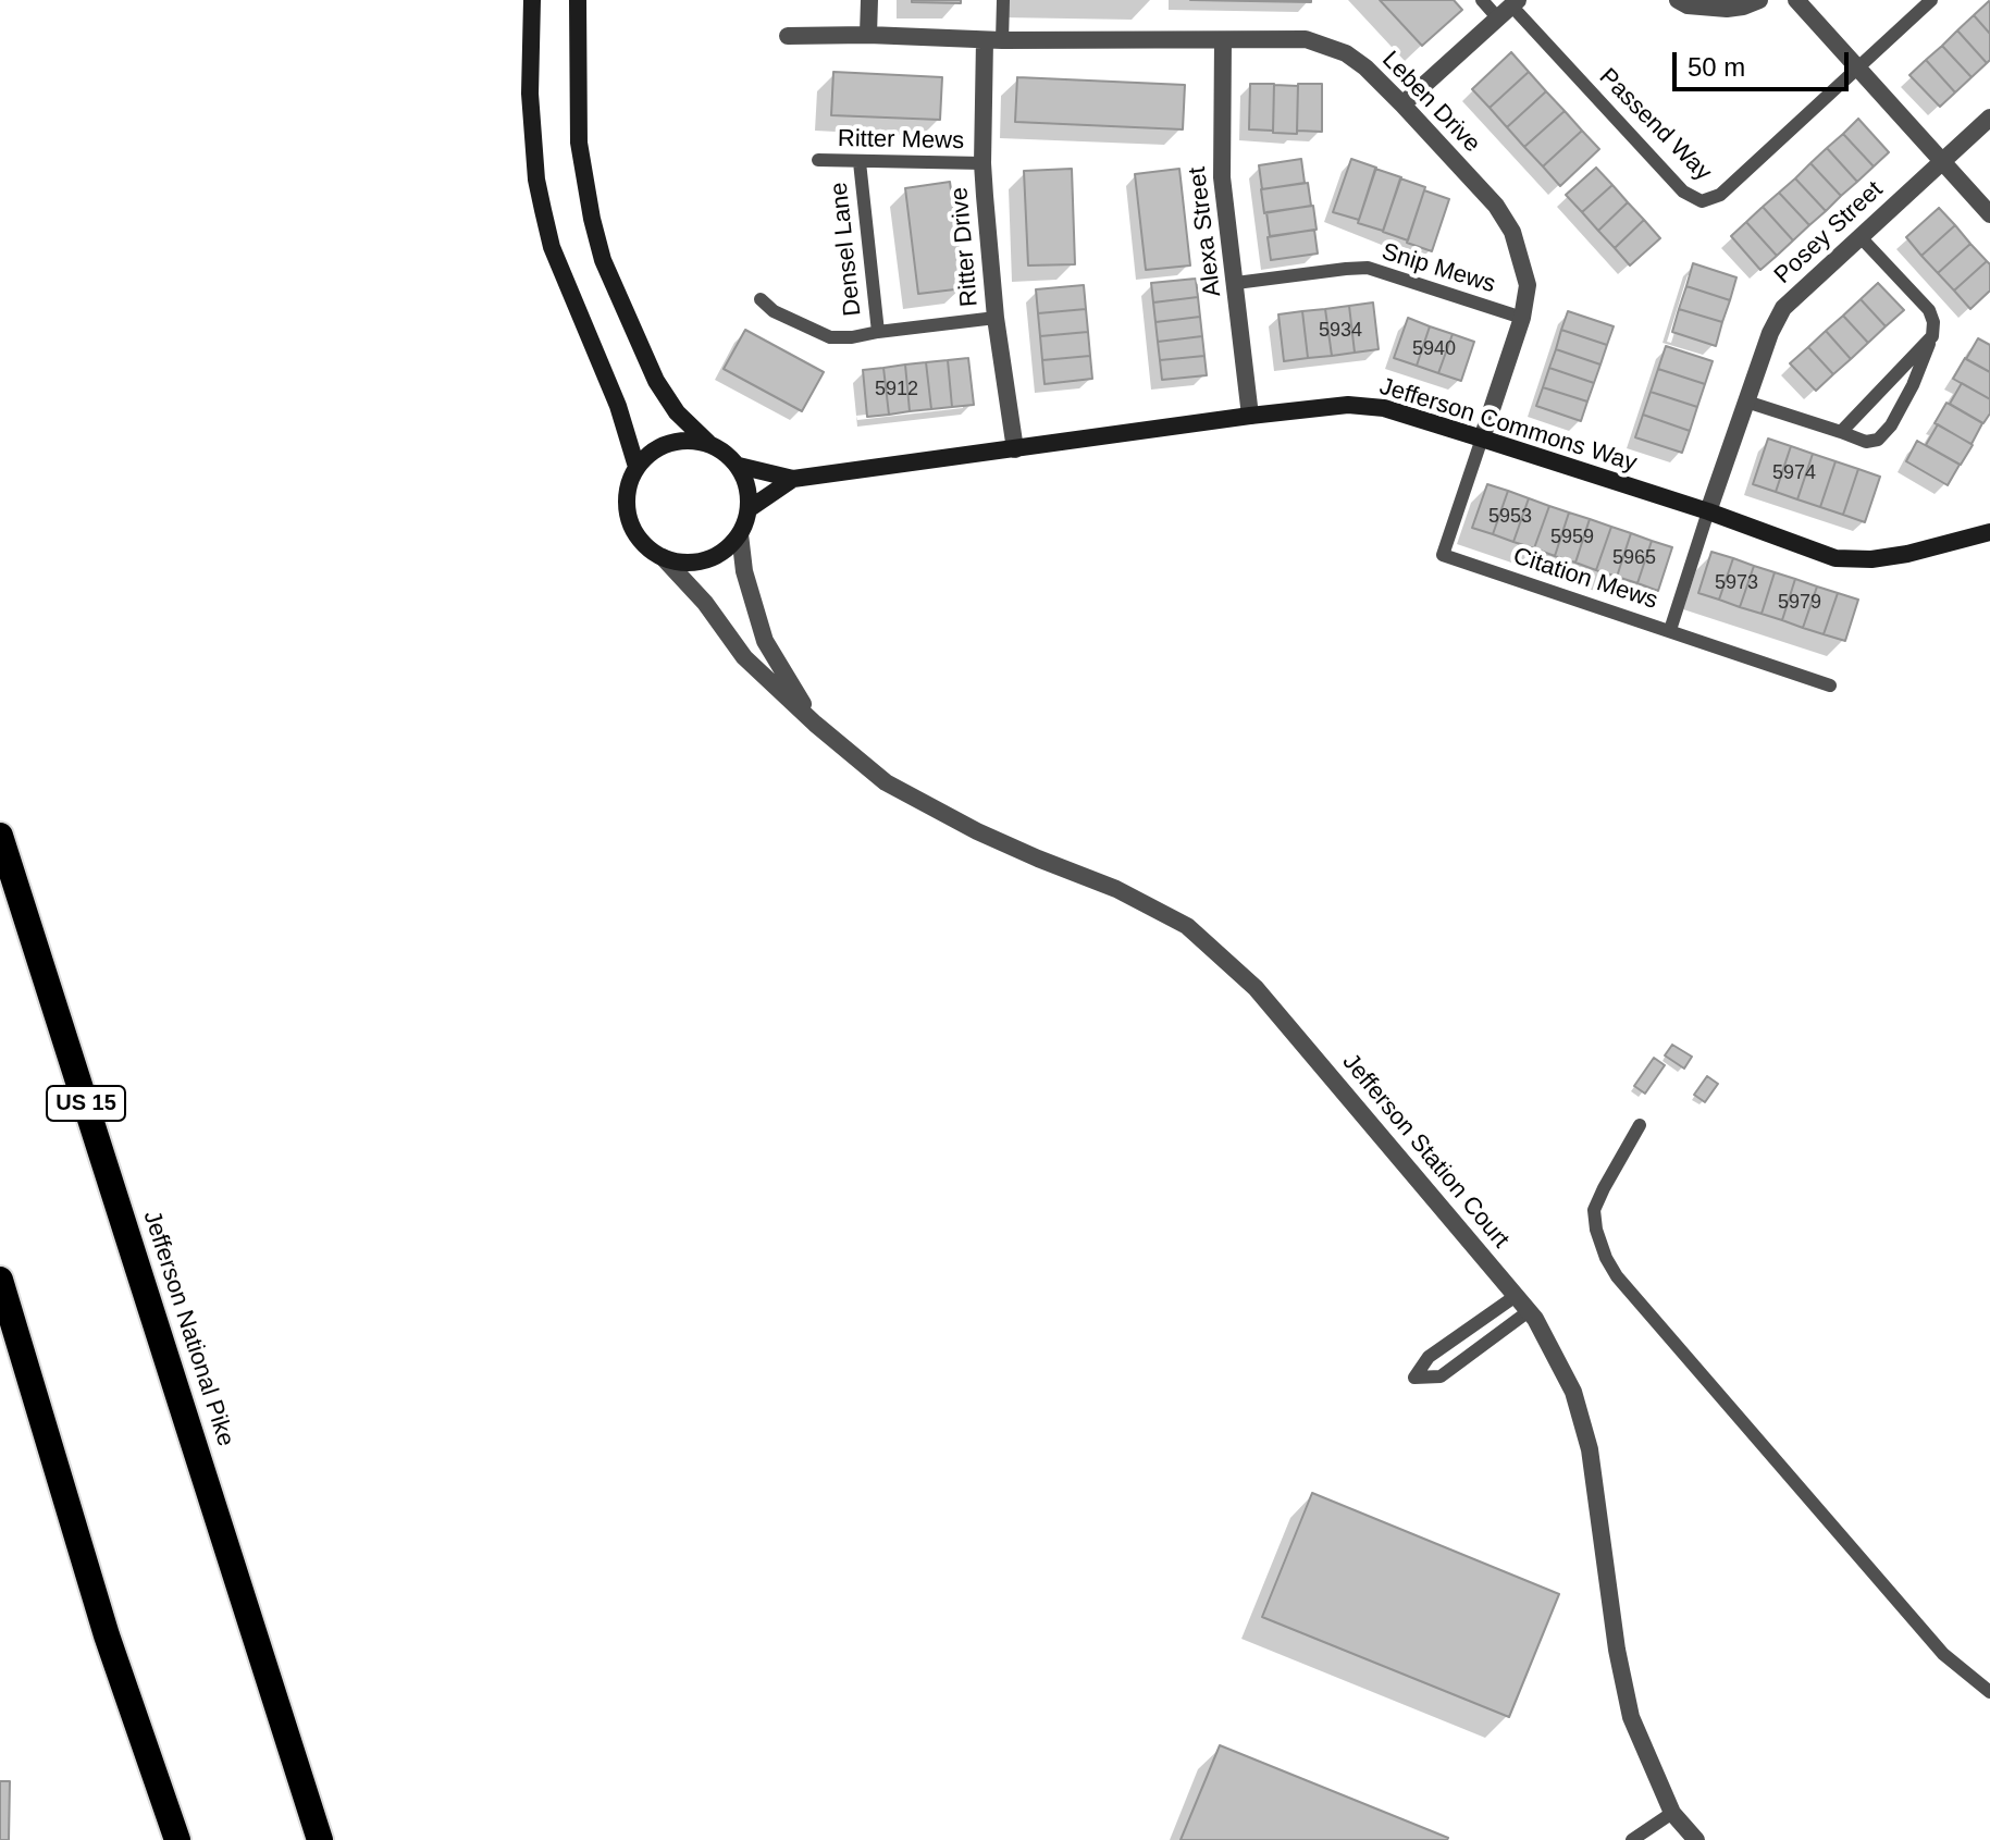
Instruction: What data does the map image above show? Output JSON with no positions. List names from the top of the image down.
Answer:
{
  "streets": {
    "highway": ["US 15", "Jefferson National Pike"],
    "street": [
      "Leben Drive",
      "Alexa Street",
      "Posey Street",
      "Ritter Drive",
      "Jefferson Commons Way",
      "Jefferson Station Court"
    ],
    "lane": [
      "Passend Way",
      "Ritter Mews",
      "Densel Lane",
      "Snip Mews",
      "Citation Mews"
    ]
  },
  "crossings": [
    ["Leben Drive", "Alexa Street"],
    ["Leben Drive", "Ritter Drive"],
    ["Leben Drive", "Snip Mews"],
    ["Leben Drive", "Jefferson Commons Way"],
    ["Leben Drive", "Citation Mews"],
    ["Ritter Mews", "Ritter Drive"],
    ["Ritter Mews", "Densel Lane"],
    ["Alexa Street", "Snip Mews"],
    ["Alexa Street", "Jefferson Commons Way"],
    ["Posey Street", "Jefferson Commons Way"],
    ["Ritter Drive", "Jefferson Commons Way"],
    ["Jefferson Commons Way", "Citation Mews"],
    ["Jefferson Commons Way", "Jefferson Station Court"]
  ],
  "house_numbers": [
    "5934",
    "5940",
    "5912",
    "5974",
    "5953",
    "5959",
    "5965",
    "5973",
    "5979"
  ],
  "scale_bar": "50 m"
}
